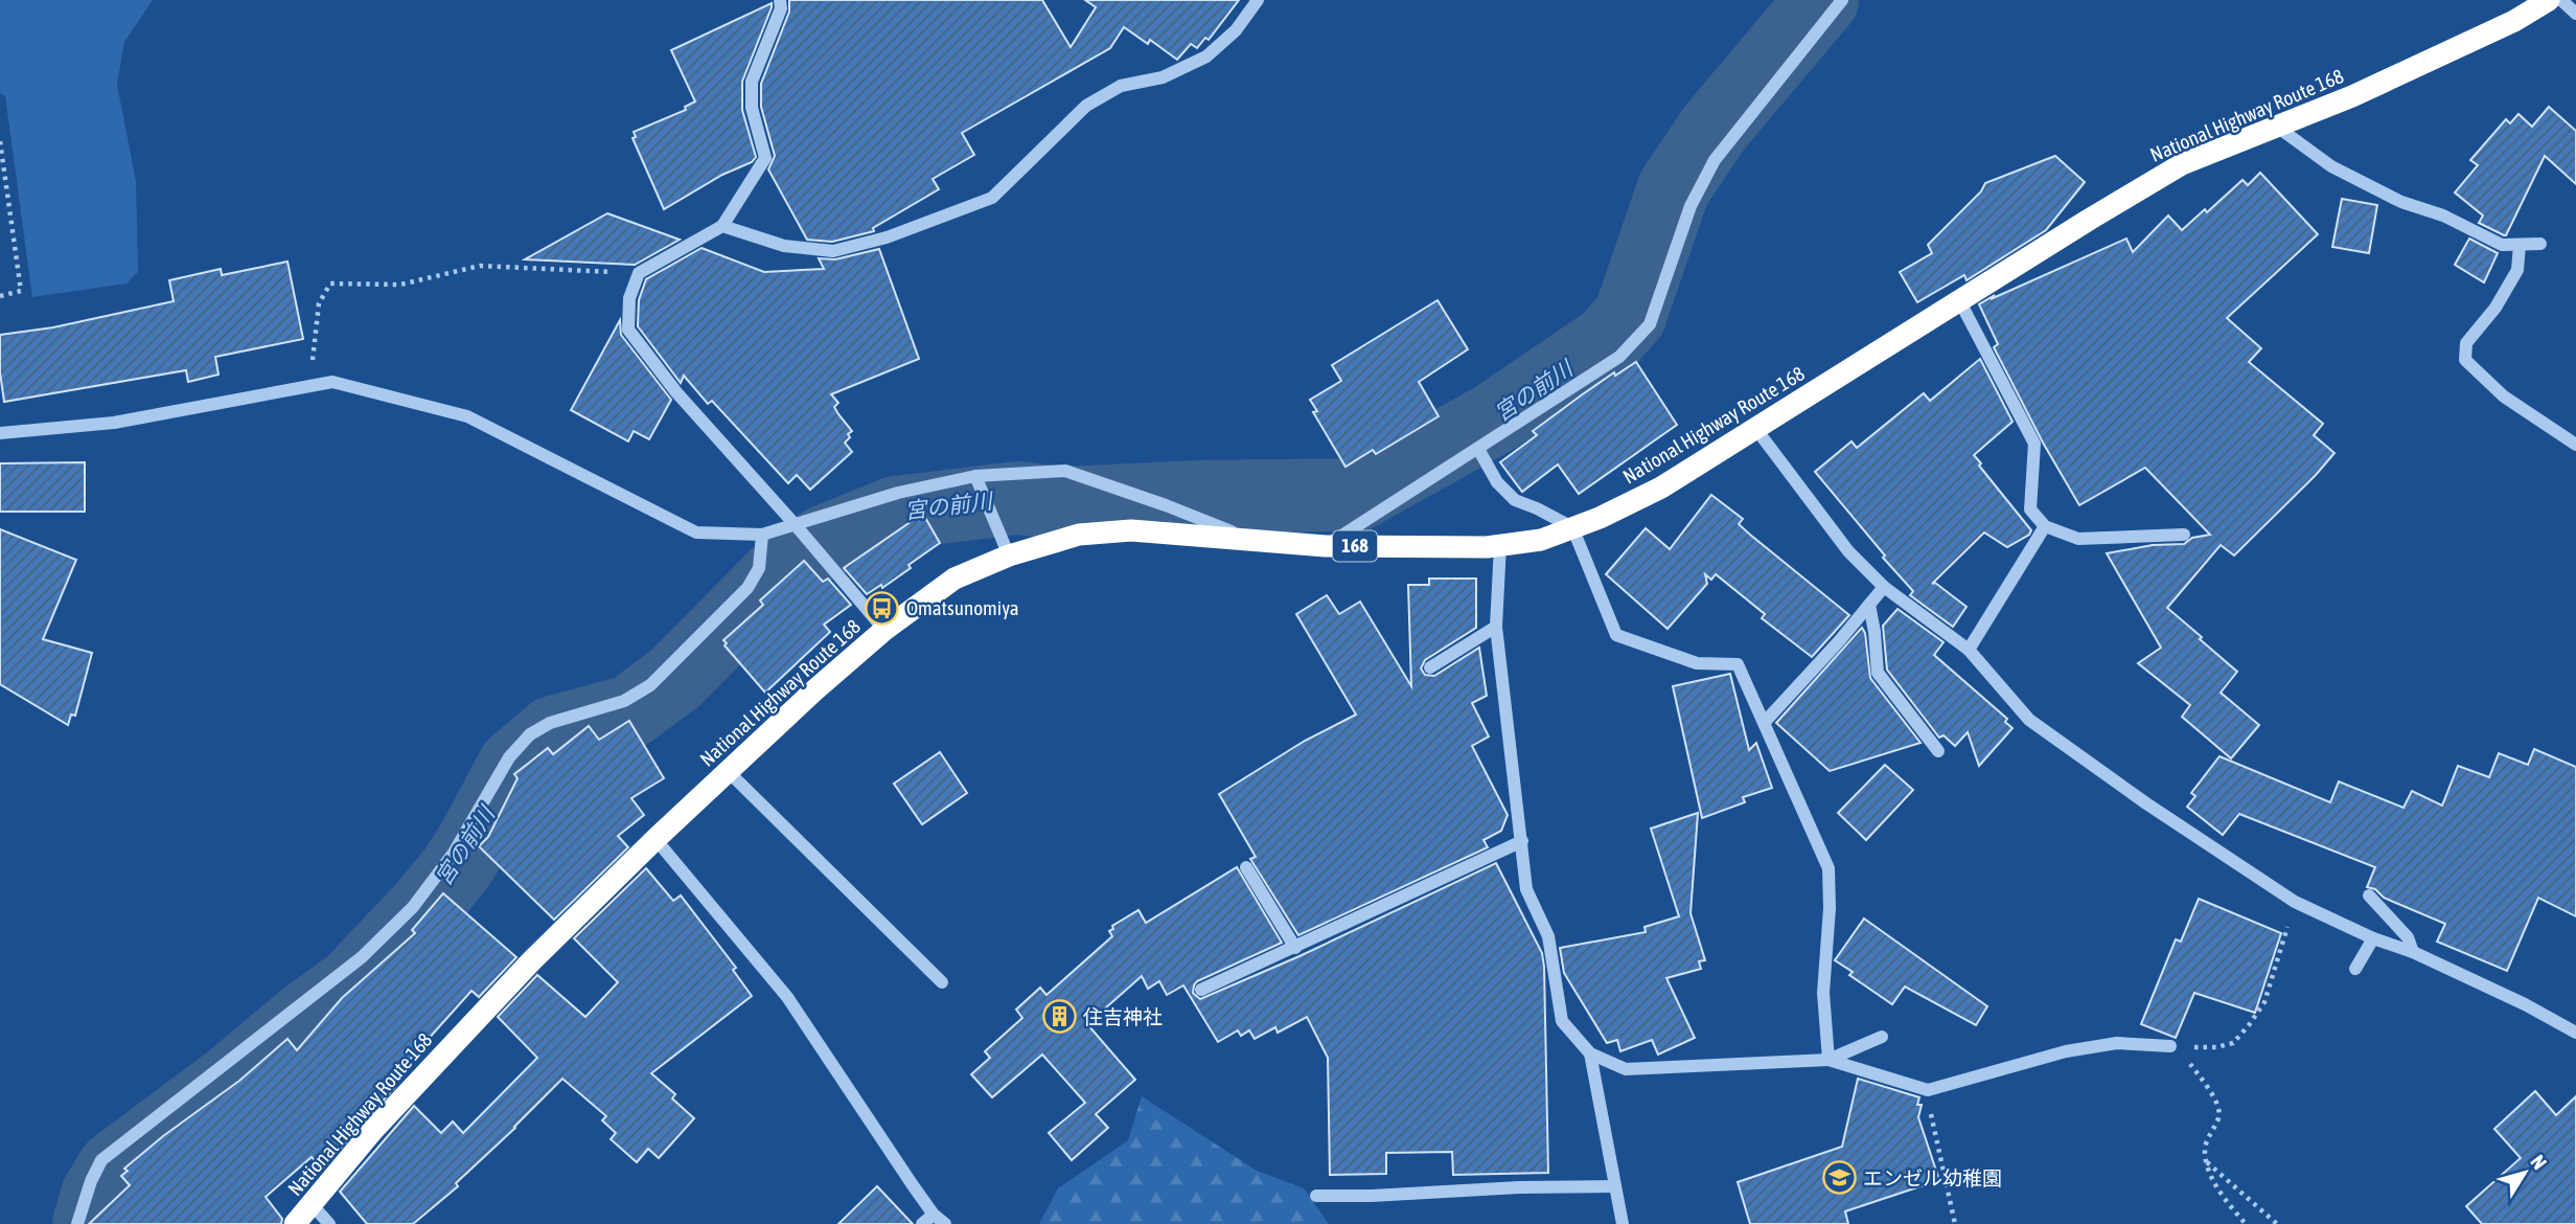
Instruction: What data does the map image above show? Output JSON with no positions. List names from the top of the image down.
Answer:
{
  "streets": {
    "highway": ["National Highway Route 168", "168"]
  },
  "water": ["宮の前川"],
  "places": {
    "bus stop": ["Omatsunomiya"],
    "building": ["住吉神社"],
    "school or university": ["エンゼル幼稚園"]
  },
  "north": "top right"
}
